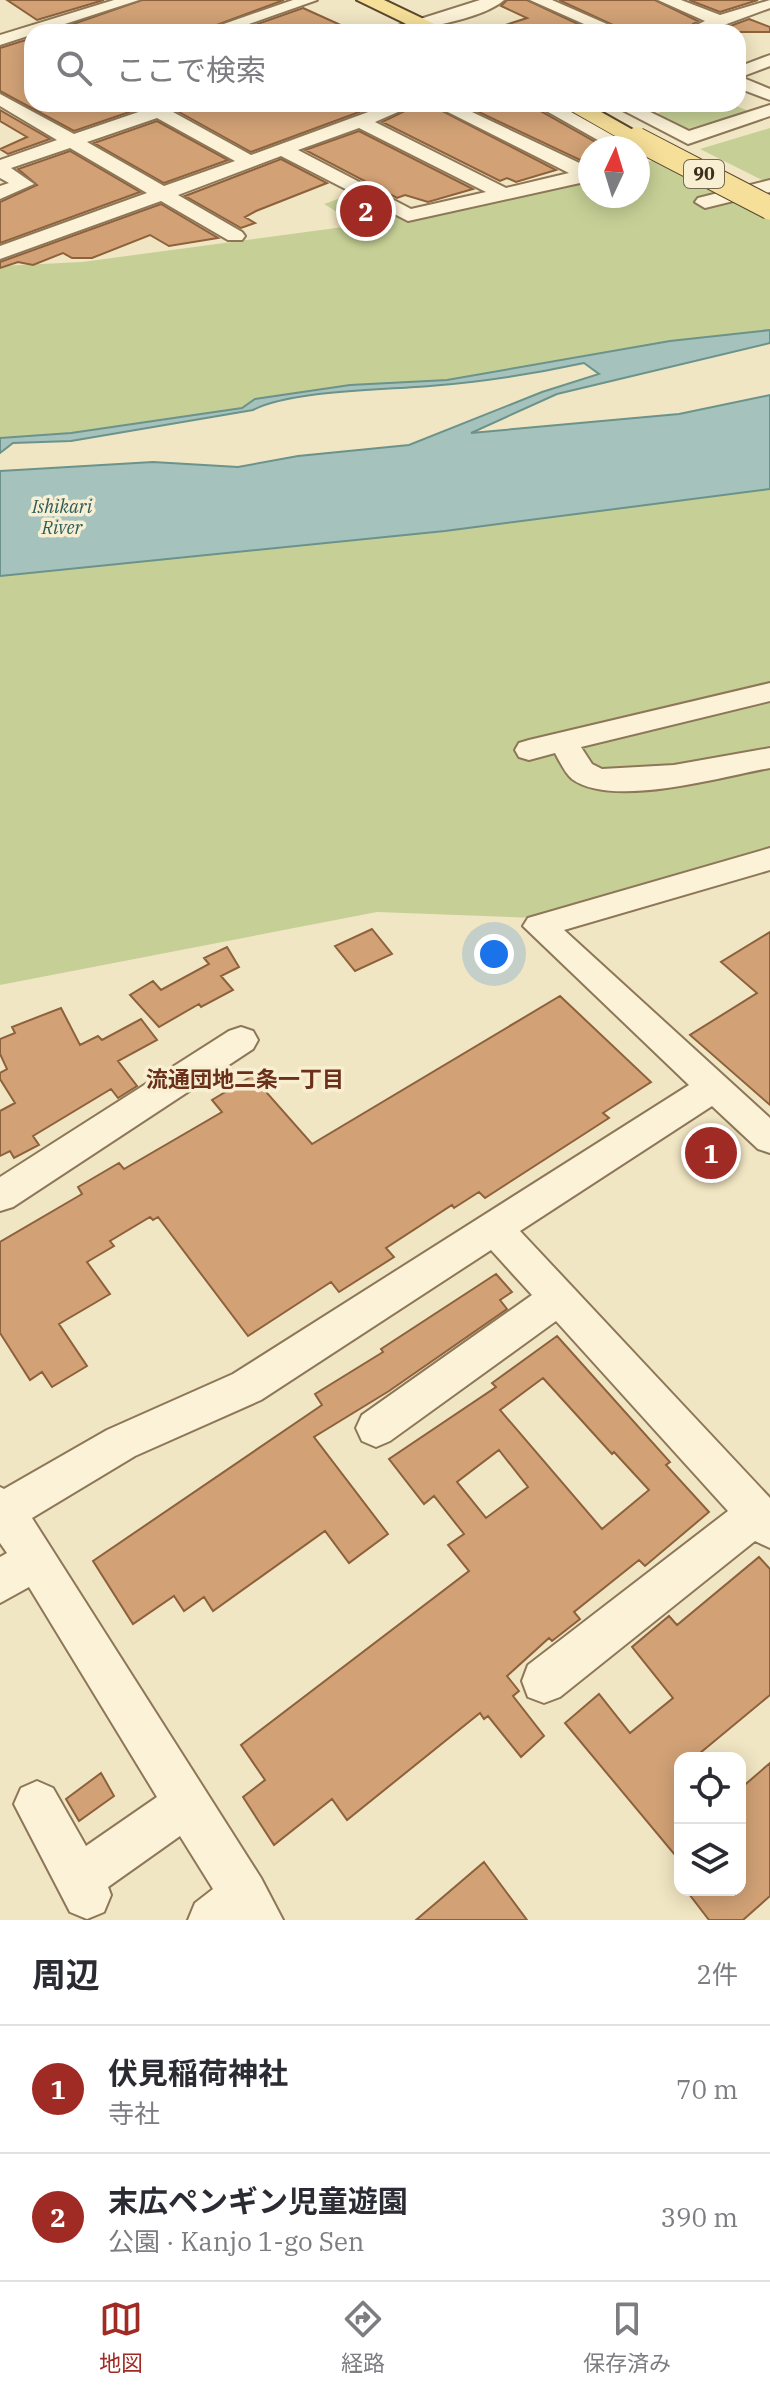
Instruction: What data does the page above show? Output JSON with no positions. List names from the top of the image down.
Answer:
{
  "streets": {
    "main road": ["90"]
  },
  "districts": ["流通団地二条一丁目"],
  "water": ["Ishikari River"],
  "north": "top",
  "page": {
    "search": "ここで検索",
    "pins": ["2", "1"],
    "heading": ["周辺", "2件"],
    "list": [
      {
        "mark": "1",
        "name": "伏見稲荷神社",
        "note": "寺社",
        "value": "70 m"
      },
      {
        "mark": "2",
        "name": "末広ペンギン児童遊園",
        "note": "公園 · Kanjo 1-go Sen",
        "value": "390 m"
      }
    ],
    "nav": ["地図", "経路", "保存済み"]
  }
}
